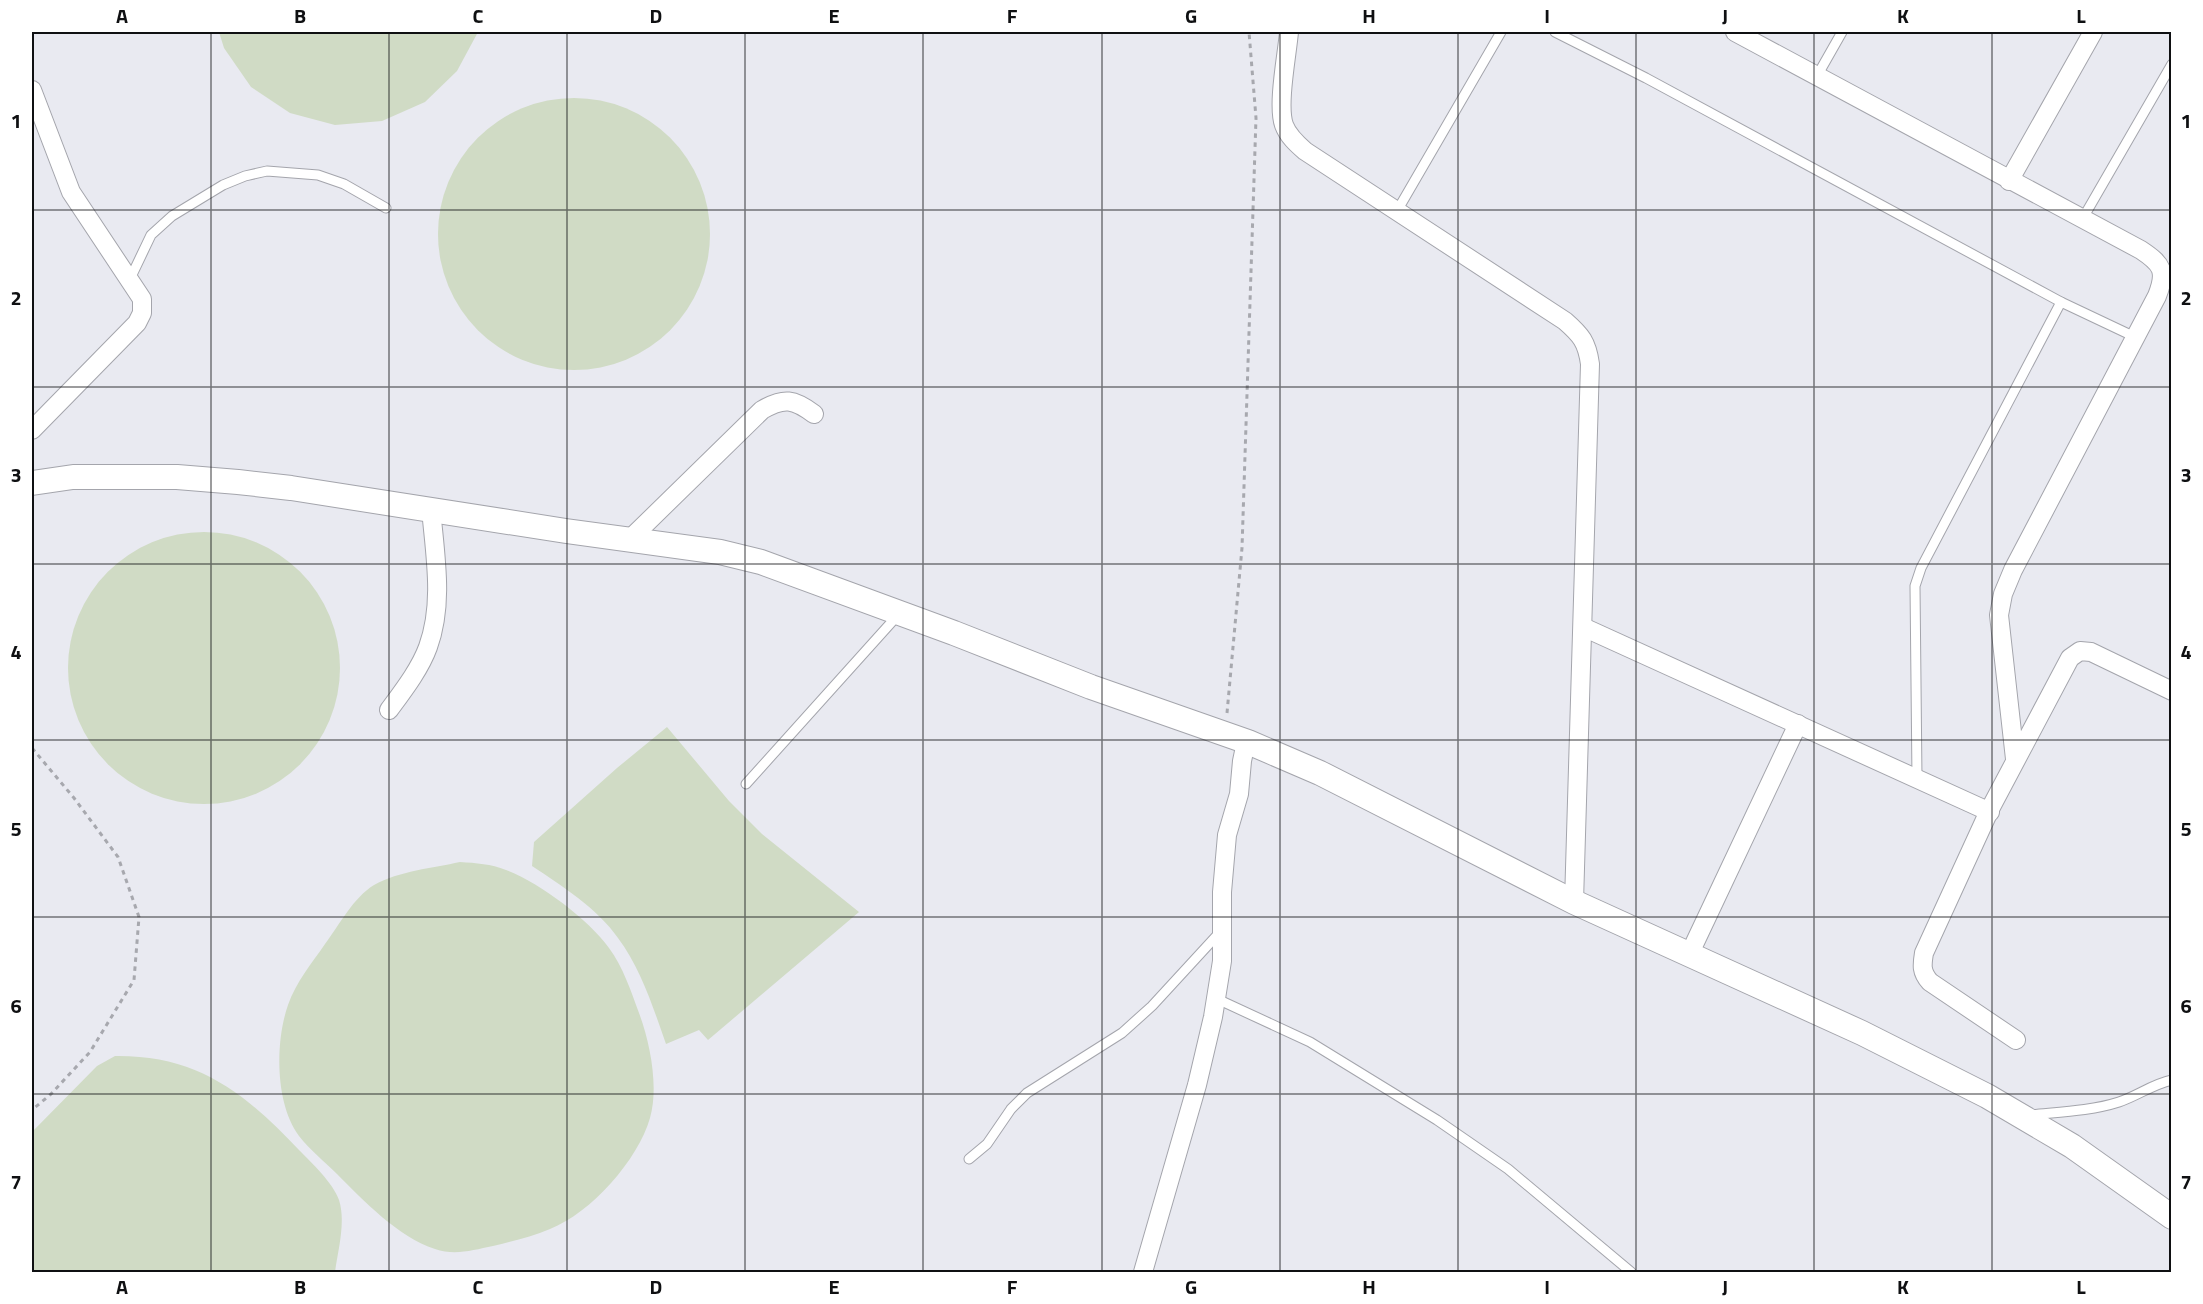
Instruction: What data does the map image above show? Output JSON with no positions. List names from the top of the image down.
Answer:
{
  "grid": {
    "columns": [
      "A",
      "B",
      "C",
      "D",
      "E",
      "F",
      "G",
      "H",
      "I",
      "J",
      "K",
      "L"
    ],
    "rows": [
      "1",
      "2",
      "3",
      "4",
      "5",
      "6",
      "7"
    ]
  }
}
